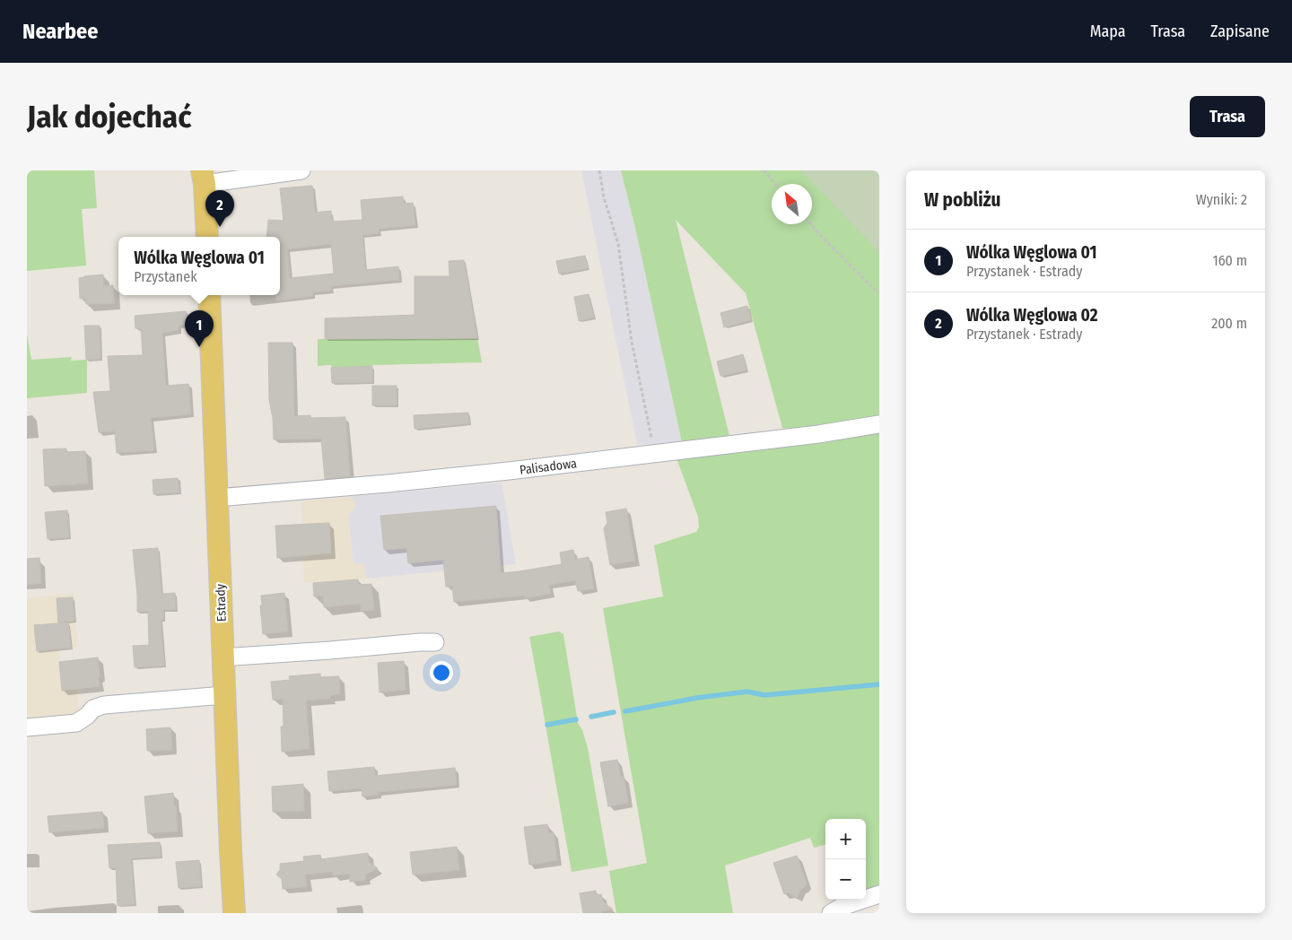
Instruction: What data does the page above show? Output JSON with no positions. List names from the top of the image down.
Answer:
{
  "streets": {
    "main road": ["Estrady"],
    "street": ["Palisadowa"]
  },
  "crossings": [
    ["Palisadowa", "Estrady"]
  ],
  "north": "top left",
  "page": {
    "header": "Nearbee",
    "nav": ["Mapa", "Trasa", "Zapisane"],
    "buttons": "Trasa",
    "title": "Jak dojechać",
    "heading": ["W pobliżu", "Wyniki: 2"],
    "pins": ["2", "1"],
    "list": [
      {
        "mark": "1",
        "name": "Wólka Węglowa 01",
        "note": "Przystanek · Estrady",
        "value": "160 m"
      },
      {
        "mark": "2",
        "name": "Wólka Węglowa 02",
        "note": "Przystanek · Estrady",
        "value": "200 m"
      }
    ],
    "popup": ["Wólka Węglowa 01", "Przystanek"],
    "map_buttons": ["+", "−"]
  }
}
